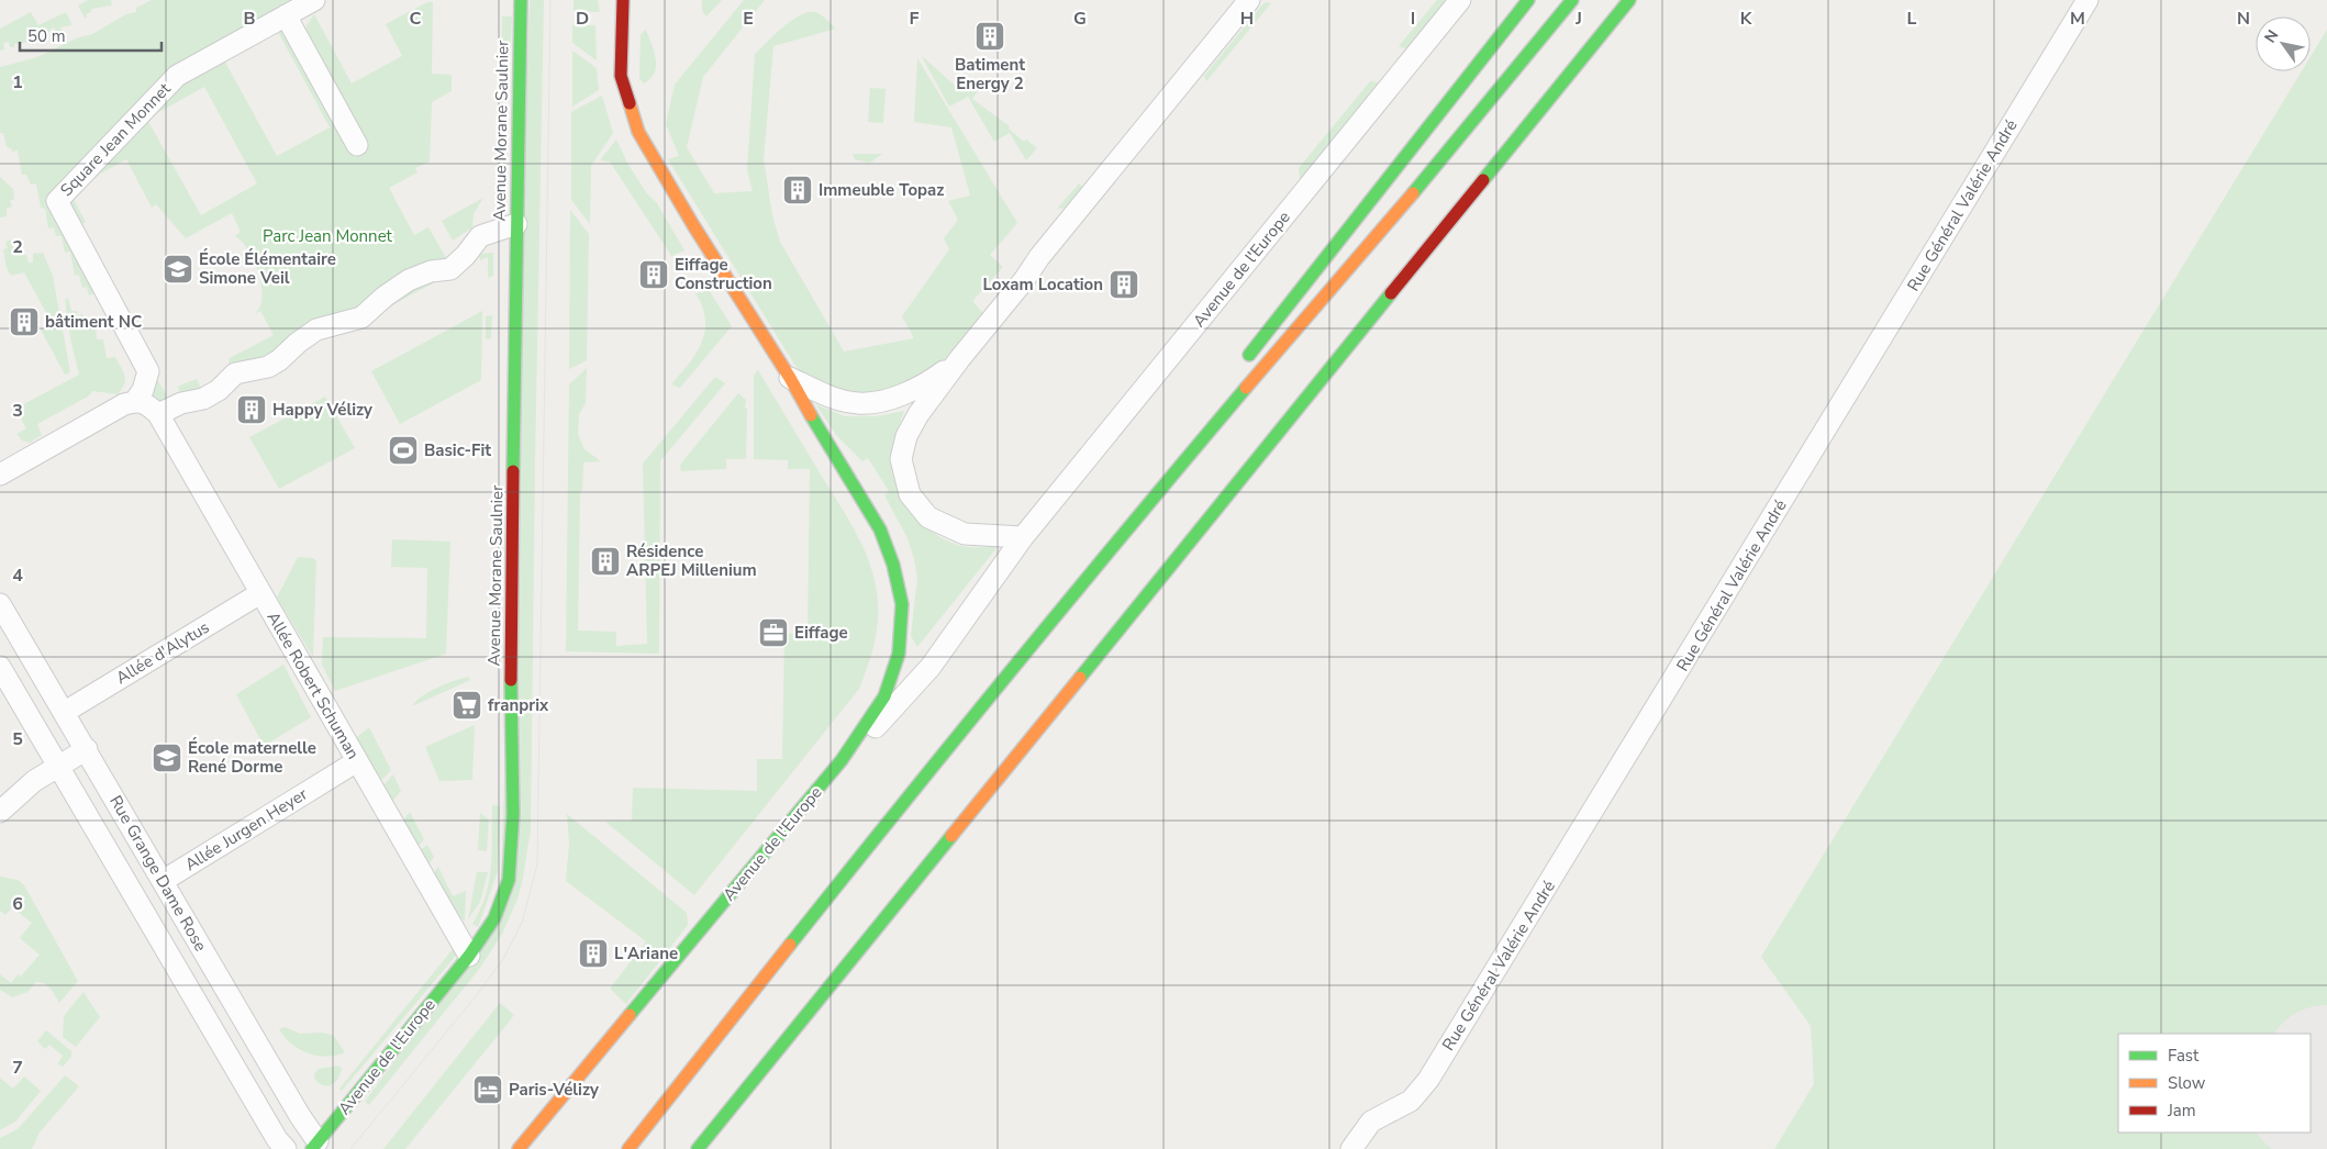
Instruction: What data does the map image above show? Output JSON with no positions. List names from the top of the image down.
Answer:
{
  "streets": {
    "main road": ["Avenue Morane Saulnier", "Avenue de l'Europe"],
    "street": [
      "Square Jean Monnet",
      "Rue Général Valérie André",
      "Allée d'Alytus",
      "Allée Robert Schuman",
      "Allée Jurgen Heyer",
      "Rue Grange Dame Rose"
    ]
  },
  "crossings": [
    ["Avenue Morane Saulnier", "Avenue de l'Europe"],
    ["Avenue de l'Europe", "Allée Robert Schuman"],
    ["Avenue de l'Europe", "Rue Grange Dame Rose"],
    ["Allée d'Alytus", "Allée Robert Schuman"],
    ["Allée d'Alytus", "Rue Grange Dame Rose"],
    ["Allée Robert Schuman", "Allée Jurgen Heyer"],
    ["Allée Jurgen Heyer", "Rue Grange Dame Rose"]
  ],
  "parks": ["Parc Jean Monnet"],
  "places": {
    "building": [
      "Batiment Energy 2",
      "Immeuble Topaz",
      "Eiffage Construction",
      "Loxam Location",
      "bâtiment NC",
      "Happy Vélizy",
      "Résidence ARPEJ Millenium",
      "L'Ariane"
    ],
    "school or university": ["École Élémentaire Simone Veil", "École maternelle René Dorme"],
    "sports": ["Basic-Fit"],
    "office": ["Eiffage"],
    "supermarket": ["franprix"],
    "hotel": ["Paris-Vélizy"]
  },
  "legend": ["Fast", "Slow", "Jam"],
  "scale_bar": "50 m",
  "north": "top left",
  "grid": {
    "columns": [
      "B",
      "C",
      "D",
      "E",
      "F",
      "G",
      "H",
      "I",
      "J",
      "K",
      "L",
      "M",
      "N"
    ],
    "rows": [
      "1",
      "2",
      "3",
      "4",
      "5",
      "6",
      "7"
    ]
  }
}
